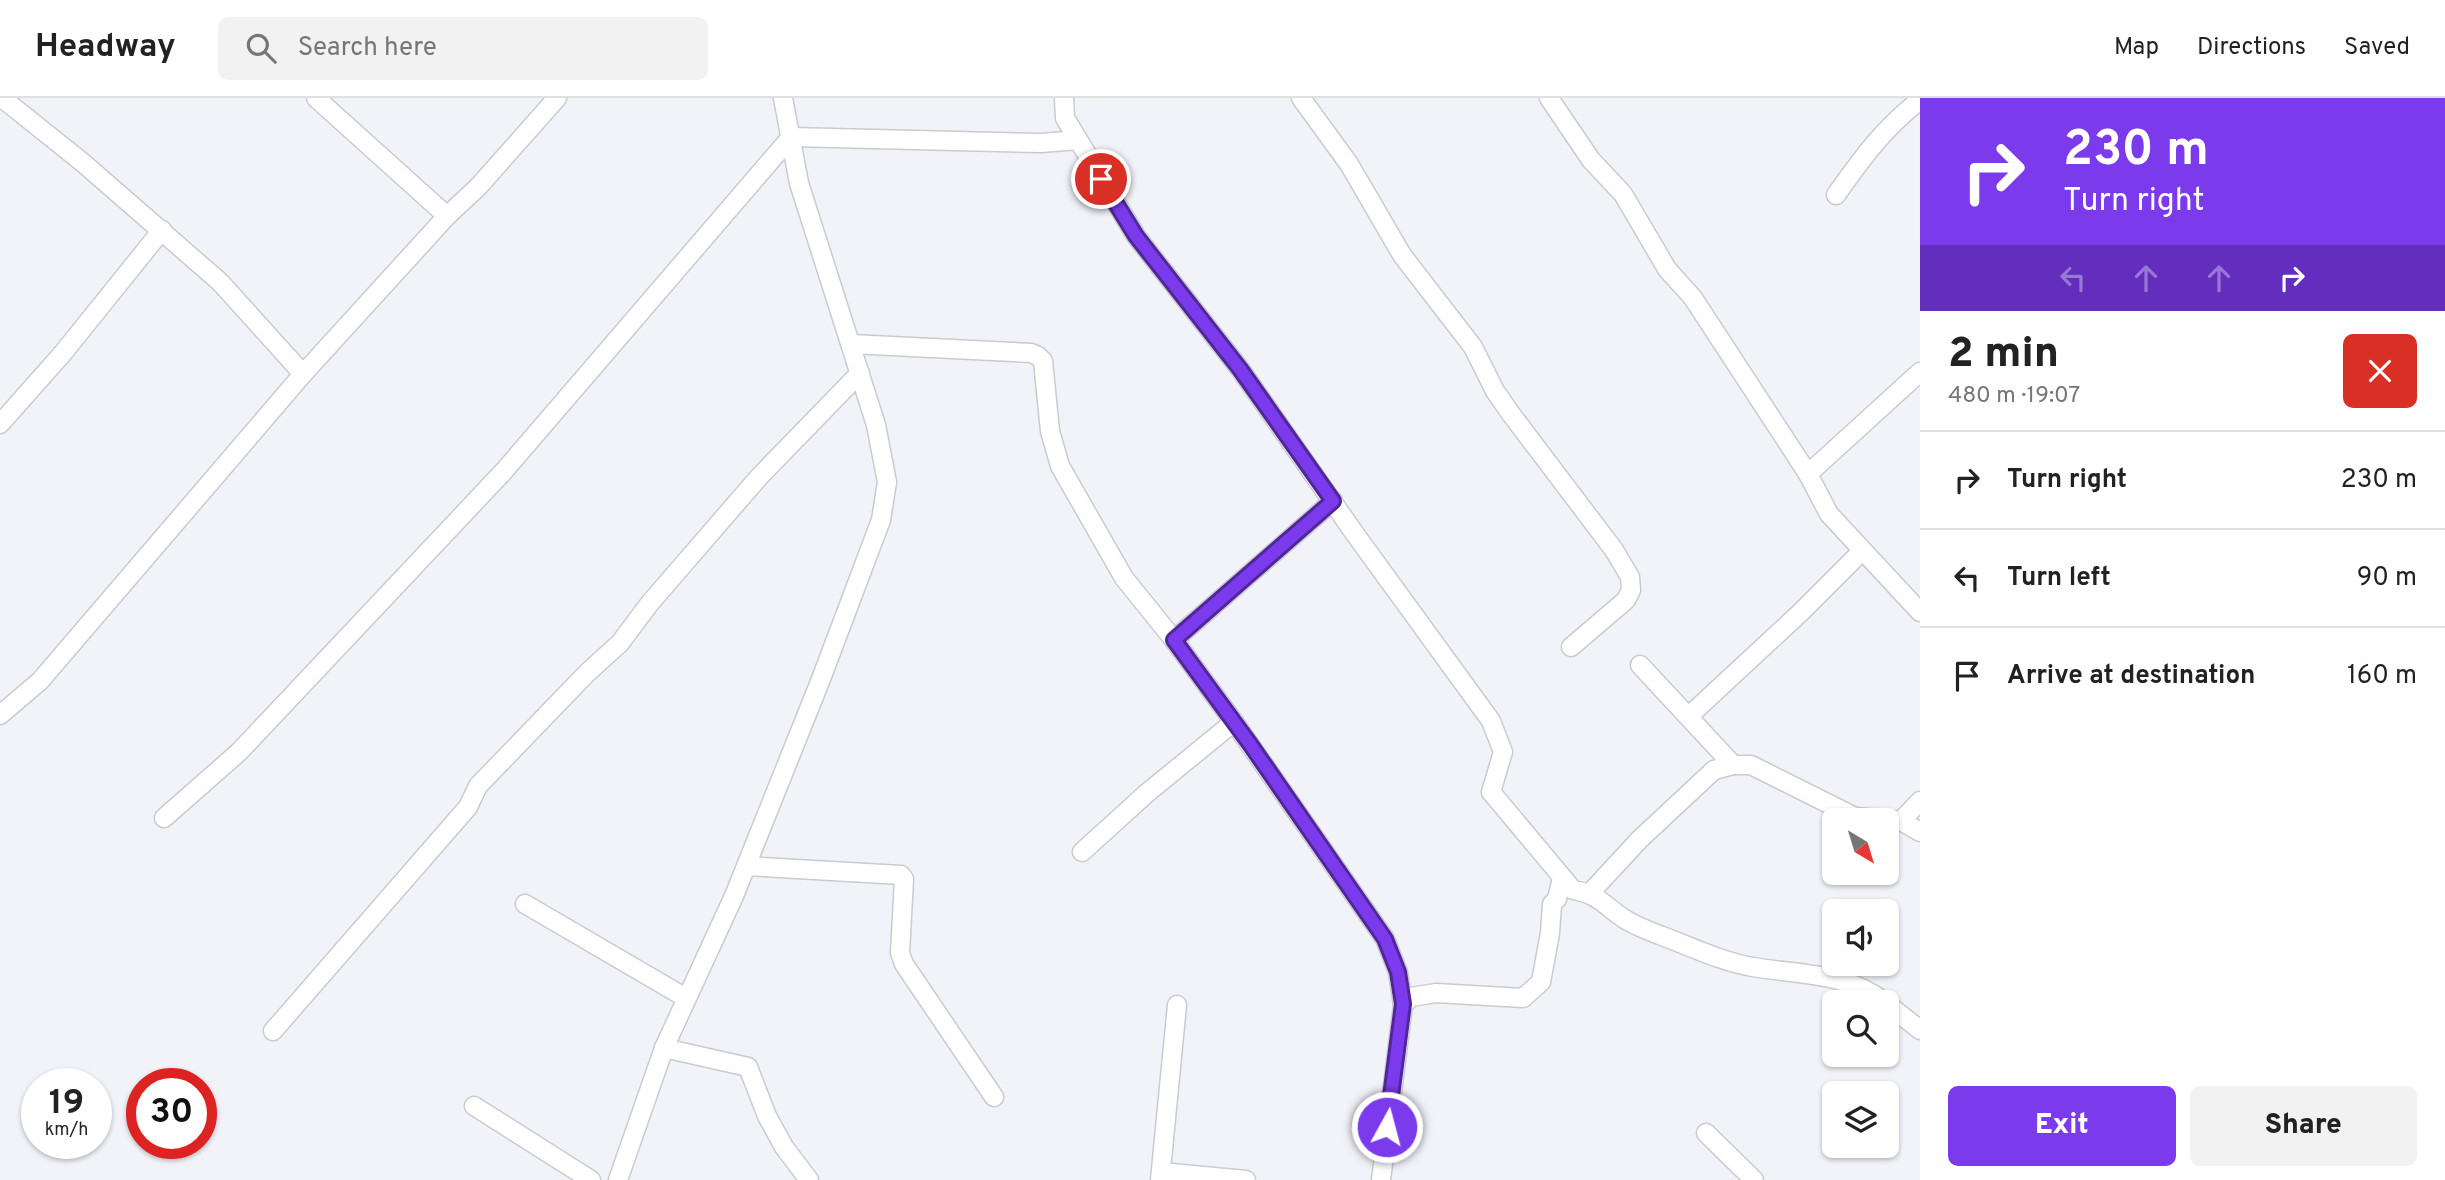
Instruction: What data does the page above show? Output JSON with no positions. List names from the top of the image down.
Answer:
{
  "north": "bottom right",
  "page": {
    "header": "Headway",
    "search": "Search here",
    "nav": ["Map", "Directions", "Saved"],
    "turn": ["230 m", "Turn right"],
    "heading": ["2 min", "480 m · 19:07"],
    "list": [
      {
        "name": "Turn right",
        "value": "230 m"
      },
      {
        "name": "Turn left",
        "value": "90 m"
      },
      {
        "name": "Arrive at destination",
        "value": "160 m"
      }
    ],
    "speed": "19 km/h",
    "limit": "30",
    "buttons": ["Exit", "Share"]
  }
}
